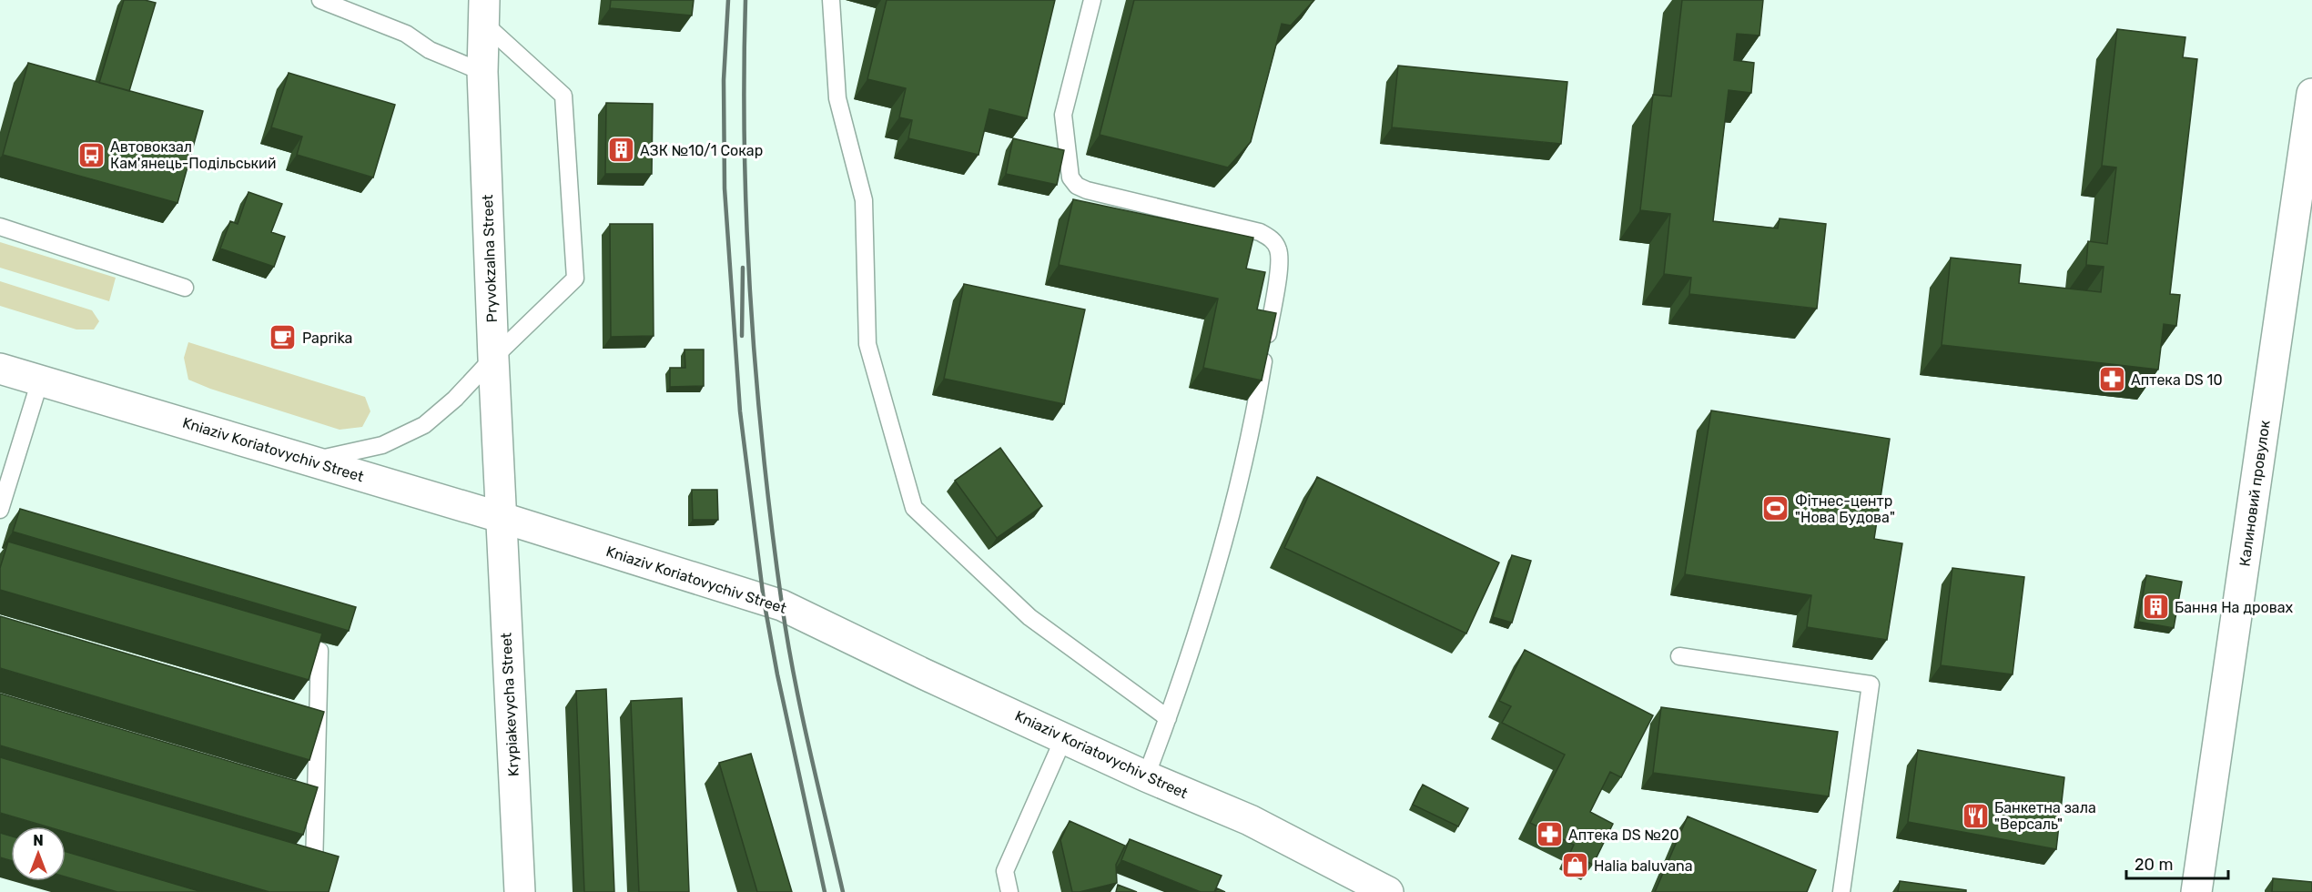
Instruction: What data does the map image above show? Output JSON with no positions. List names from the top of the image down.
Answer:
{
  "streets": {
    "main road": [
      "Pryvokzalna Street",
      "Kniaziv Koriatovychiv Street",
      "Калиновий провулок",
      "Krypiakevycha Street"
    ]
  },
  "crossings": [
    ["Pryvokzalna Street", "Kniaziv Koriatovychiv Street"],
    ["Pryvokzalna Street", "Krypiakevycha Street"],
    ["Kniaziv Koriatovychiv Street", "Krypiakevycha Street"]
  ],
  "places": {
    "building": ["АЗК №10/1 Сокар", "Бання На дровах"],
    "bus stop": ["Автовокзал Кам'янець-Подільський"],
    "cafe": ["Paprika"],
    "pharmacy": ["Аптека DS 10", "Аптека DS №20"],
    "sports": ["Фітнес-центр \"Нова Будова\""],
    "restaurant": ["Банкетна зала \"Версаль\""],
    "shop": ["Halia baluvana"]
  },
  "scale_bar": "20 m",
  "north": "top"
}
